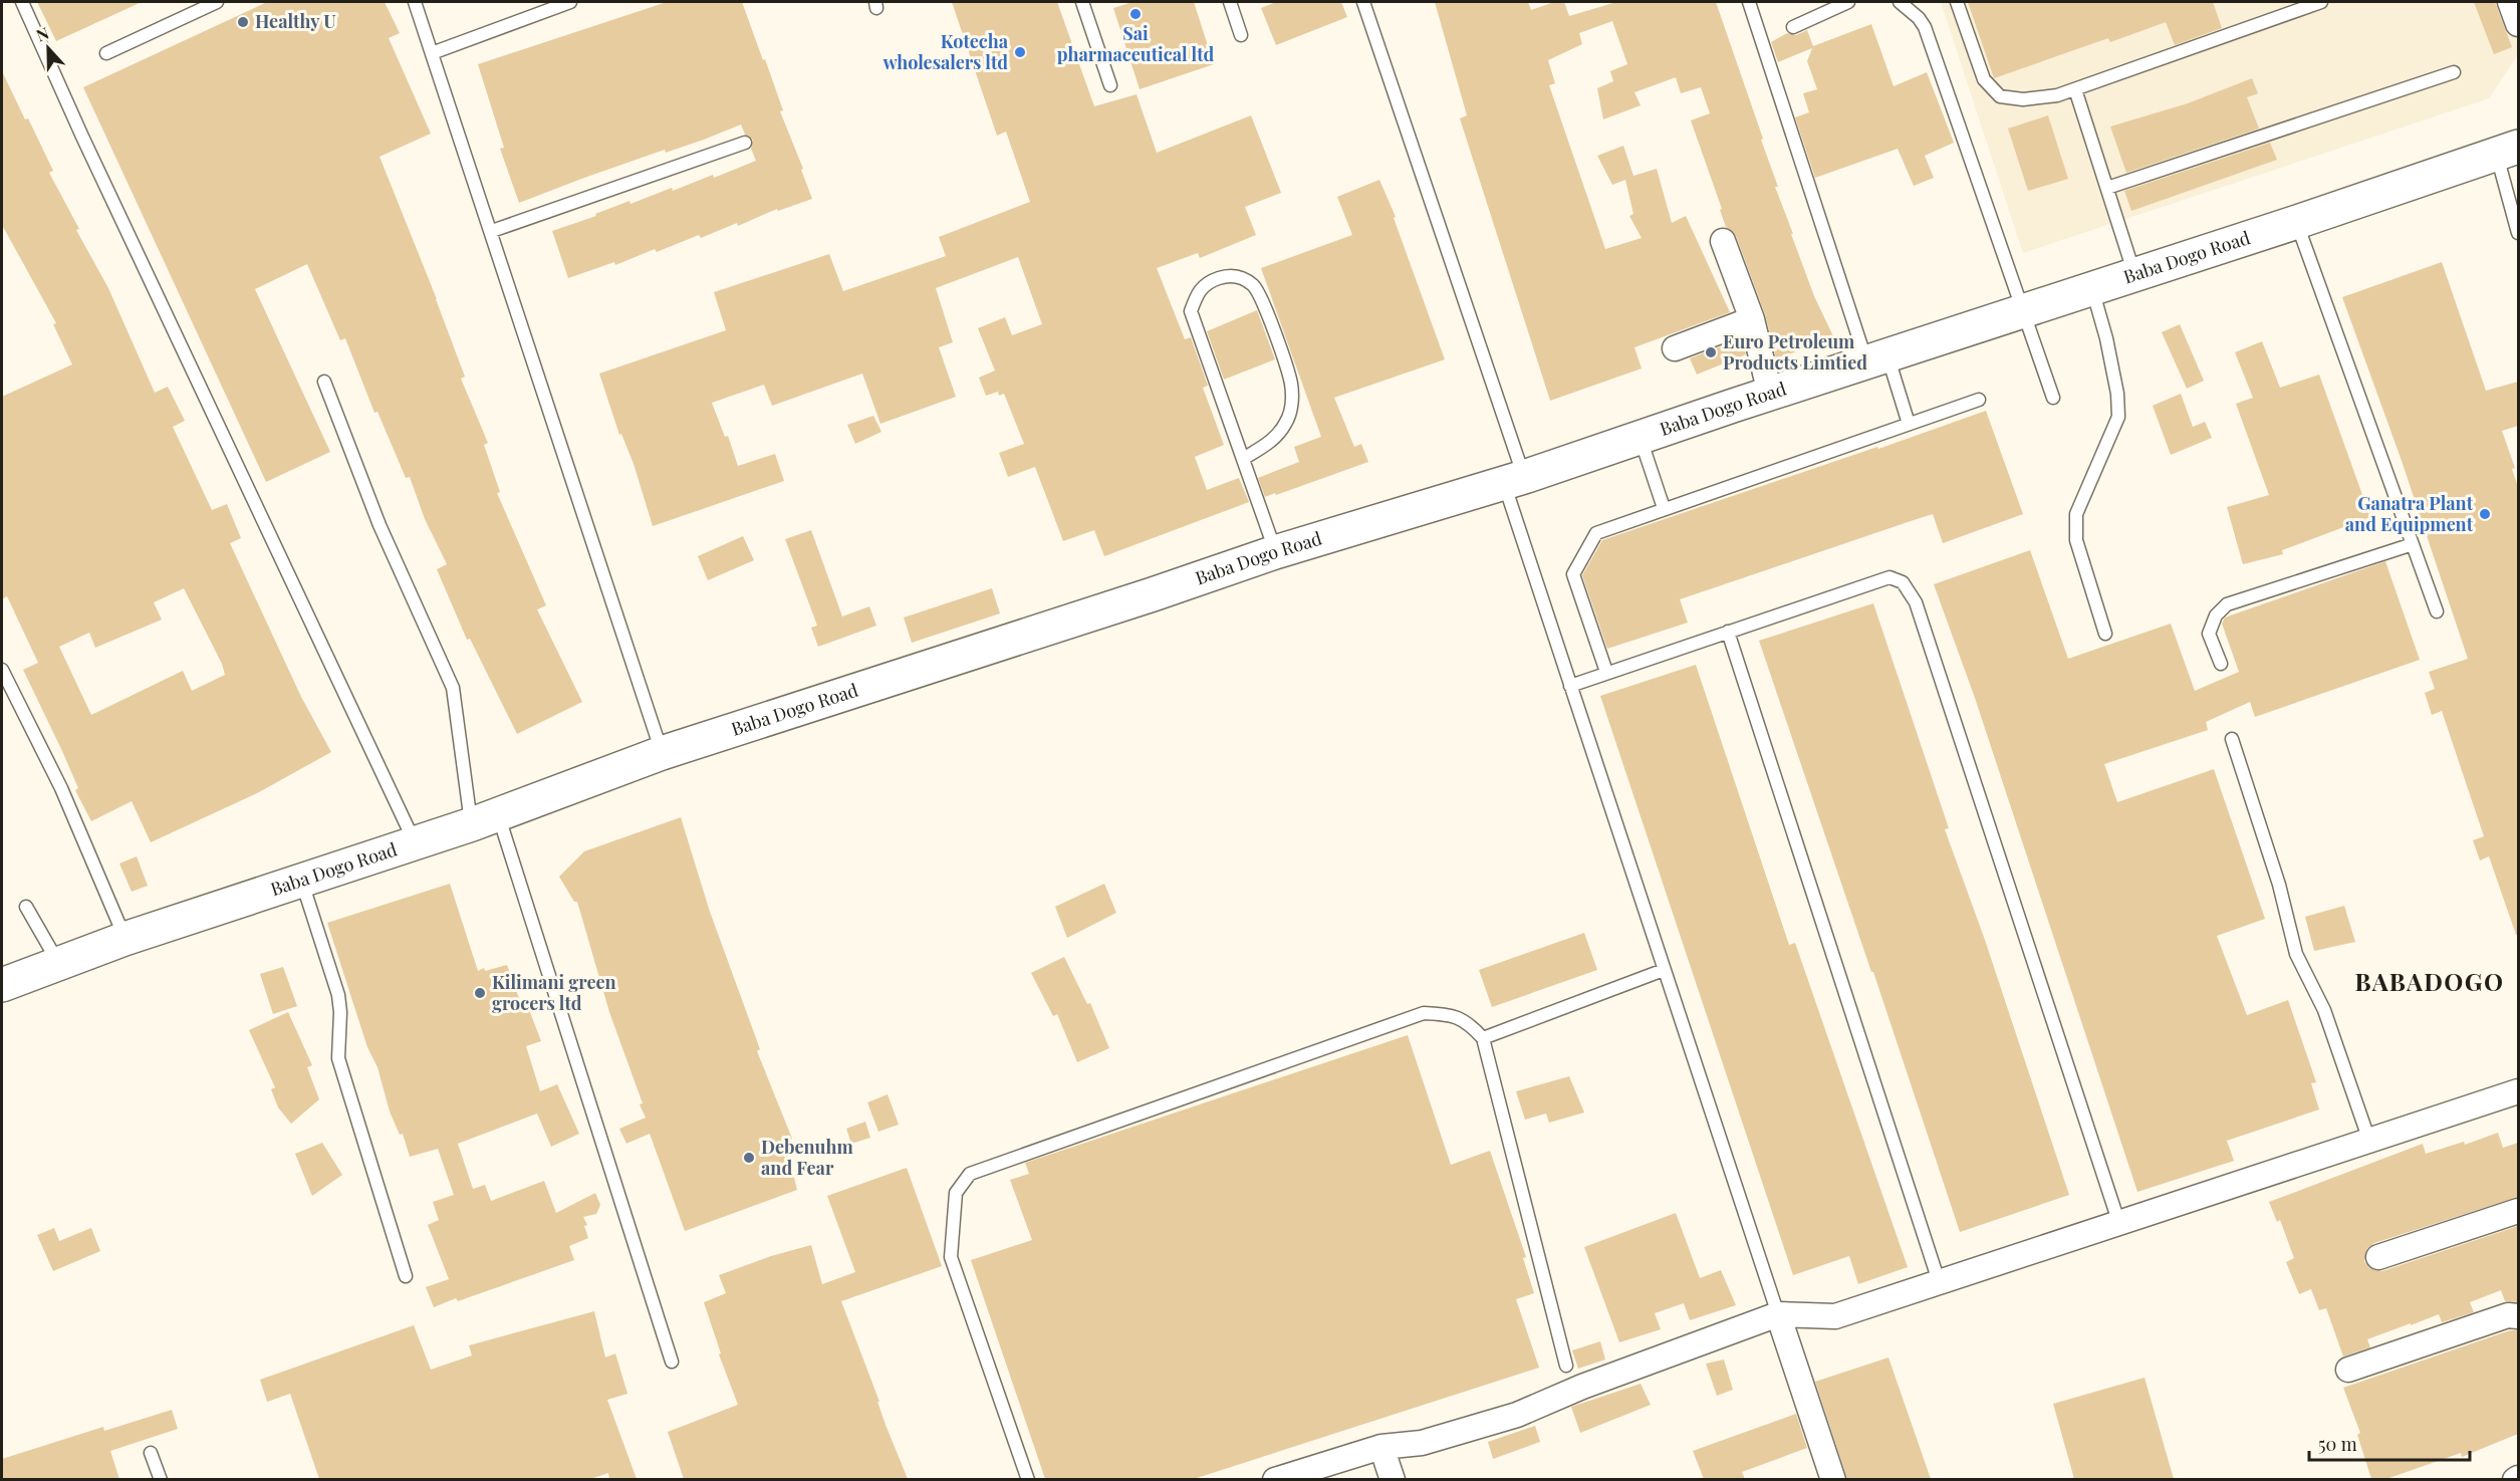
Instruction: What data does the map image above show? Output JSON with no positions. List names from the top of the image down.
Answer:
{
  "streets": {
    "street": ["Baba Dogo Road"]
  },
  "districts": ["BABADOGO"],
  "places": [
    "Sai pharmaceutical ltd",
    "Healthy U",
    "Kotecha wholesalers ltd",
    "Euro Petroleum Products Limtied",
    "Ganatra Plant and Equipment",
    "Kilimani green grocers ltd",
    "Debenuhm and Fear"
  ],
  "scale_bar": "50 m",
  "north": "top"
}
